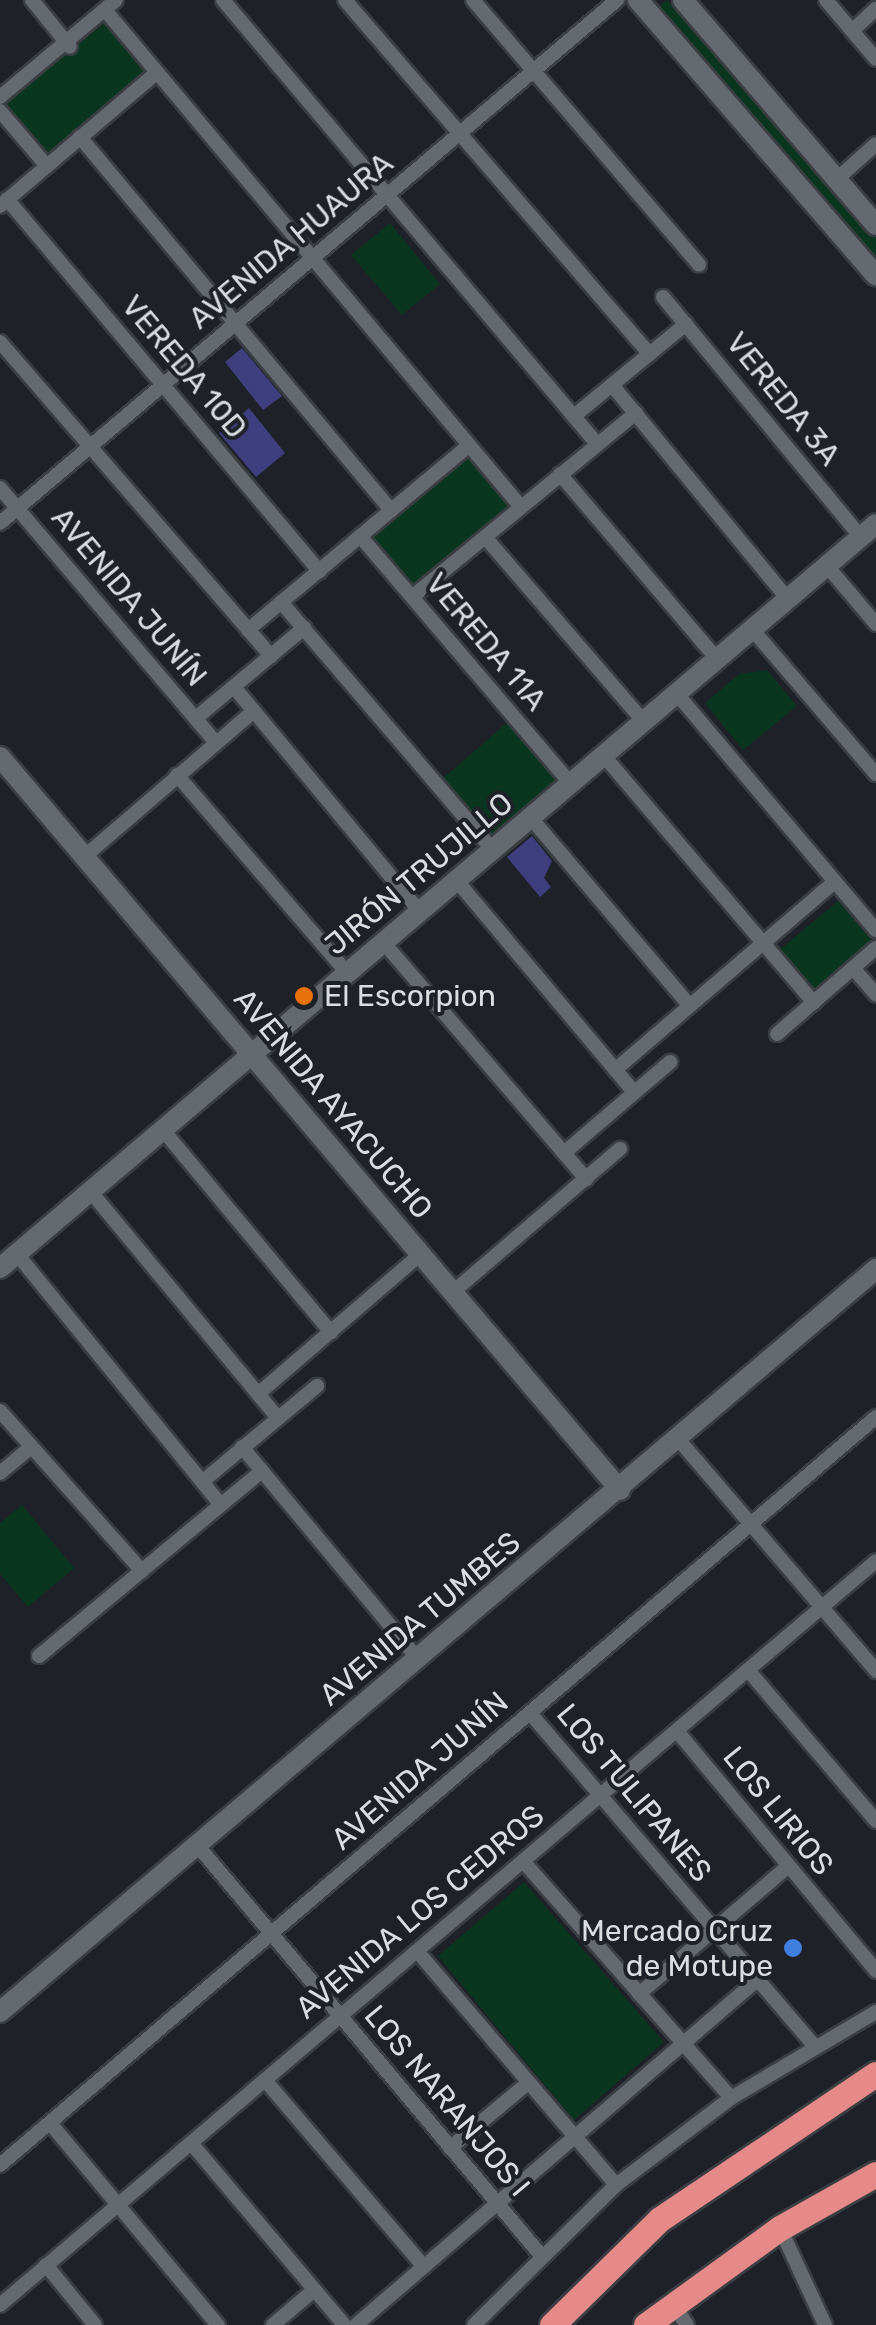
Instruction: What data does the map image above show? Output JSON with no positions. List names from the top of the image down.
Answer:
{
  "streets": {
    "street": [
      "AVENIDA HUAURA",
      "VEREDA 10D",
      "VEREDA 3A",
      "AVENIDA JUNÍN",
      "VEREDA 11A",
      "JIRÓN TRUJILLO",
      "AVENIDA AYACUCHO",
      "AVENIDA TUMBES",
      "LOS TULIPANES",
      "LOS LIRIOS",
      "AVENIDA LOS CEDROS",
      "LOS NARANJOS I"
    ]
  },
  "crossings": [
    ["AVENIDA HUAURA", "VEREDA 10D"],
    ["AVENIDA HUAURA", "AVENIDA JUNÍN"],
    ["VEREDA 3A", "JIRÓN TRUJILLO"],
    ["AVENIDA JUNÍN", "LOS TULIPANES"],
    ["AVENIDA JUNÍN", "LOS NARANJOS I"],
    ["VEREDA 11A", "JIRÓN TRUJILLO"],
    ["JIRÓN TRUJILLO", "AVENIDA AYACUCHO"],
    ["AVENIDA AYACUCHO", "AVENIDA TUMBES"],
    ["AVENIDA TUMBES", "LOS NARANJOS I"],
    ["LOS TULIPANES", "AVENIDA LOS CEDROS"],
    ["LOS LIRIOS", "AVENIDA LOS CEDROS"],
    ["AVENIDA LOS CEDROS", "LOS NARANJOS I"]
  ],
  "places": ["El Escorpion", "Mercado Cruz de Motupe"]
}
